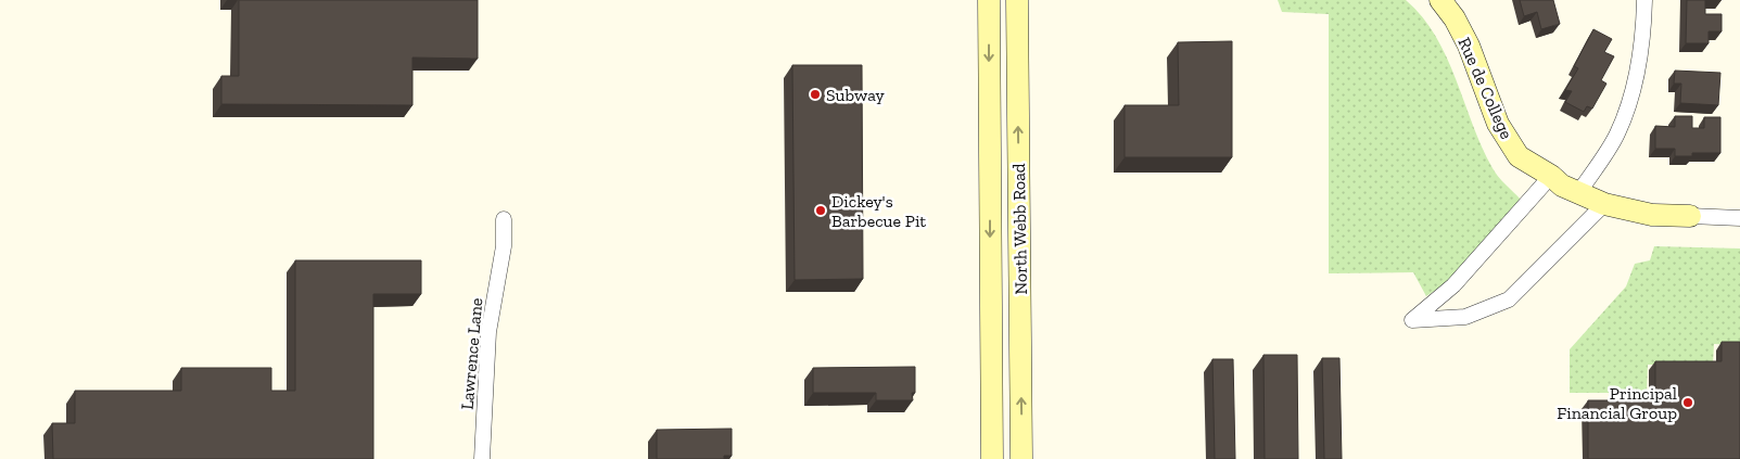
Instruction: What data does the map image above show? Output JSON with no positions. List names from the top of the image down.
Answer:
{
  "streets": {
    "main road": ["Rue de College", "North Webb Road"],
    "street": ["Lawrence Lane"]
  },
  "places": ["Subway", "Dickey's Barbecue Pit", "Principal Financial Group"]
}
